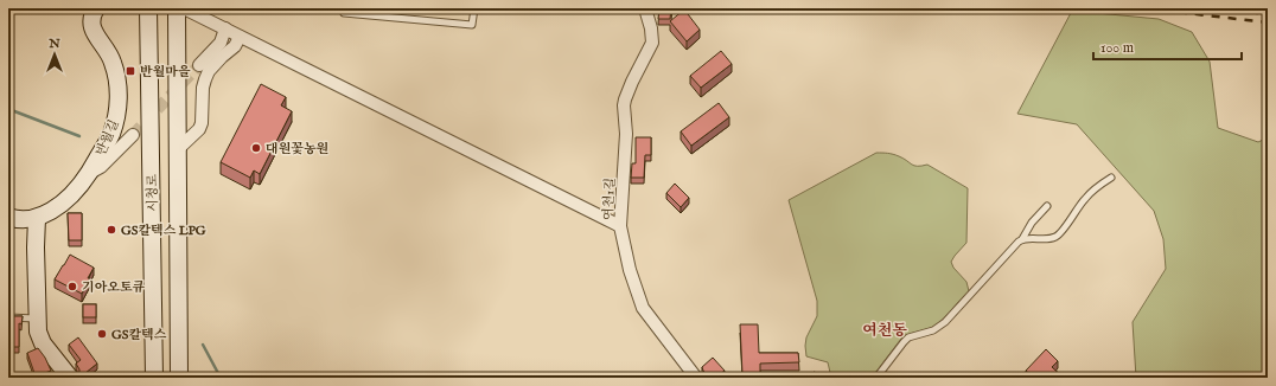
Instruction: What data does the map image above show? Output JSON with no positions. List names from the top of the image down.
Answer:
{
  "streets": {
    "street": ["반월길", "시청로", "여천1길"]
  },
  "districts": ["여천동"],
  "places": {
    "transit": ["반월마을"],
    "other": [
      "대원꽃농원",
      "GS칼텍스 LPG",
      "기아오토큐",
      "GS칼텍스"
    ]
  },
  "scale_bar": "100 m",
  "north": "top"
}
